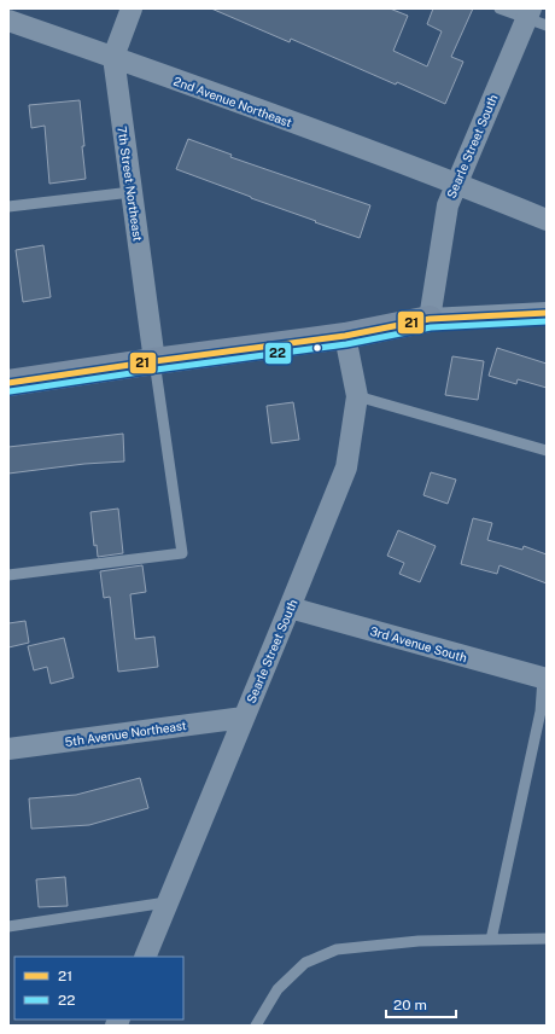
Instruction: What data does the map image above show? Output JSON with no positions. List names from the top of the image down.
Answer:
{
  "streets": {
    "street": [
      "2nd Avenue Northeast",
      "Searle Street South",
      "7th Street Northeast",
      "3rd Avenue South",
      "5th Avenue Northeast"
    ]
  },
  "crossings": [
    ["2nd Avenue Northeast", "Searle Street South"],
    ["2nd Avenue Northeast", "7th Street Northeast"],
    ["Searle Street South", "3rd Avenue South"],
    ["Searle Street South", "5th Avenue Northeast"]
  ],
  "lines": ["transit line 21", "transit line 22"],
  "legend": ["21", "22"],
  "scale_bar": "20 m"
}
